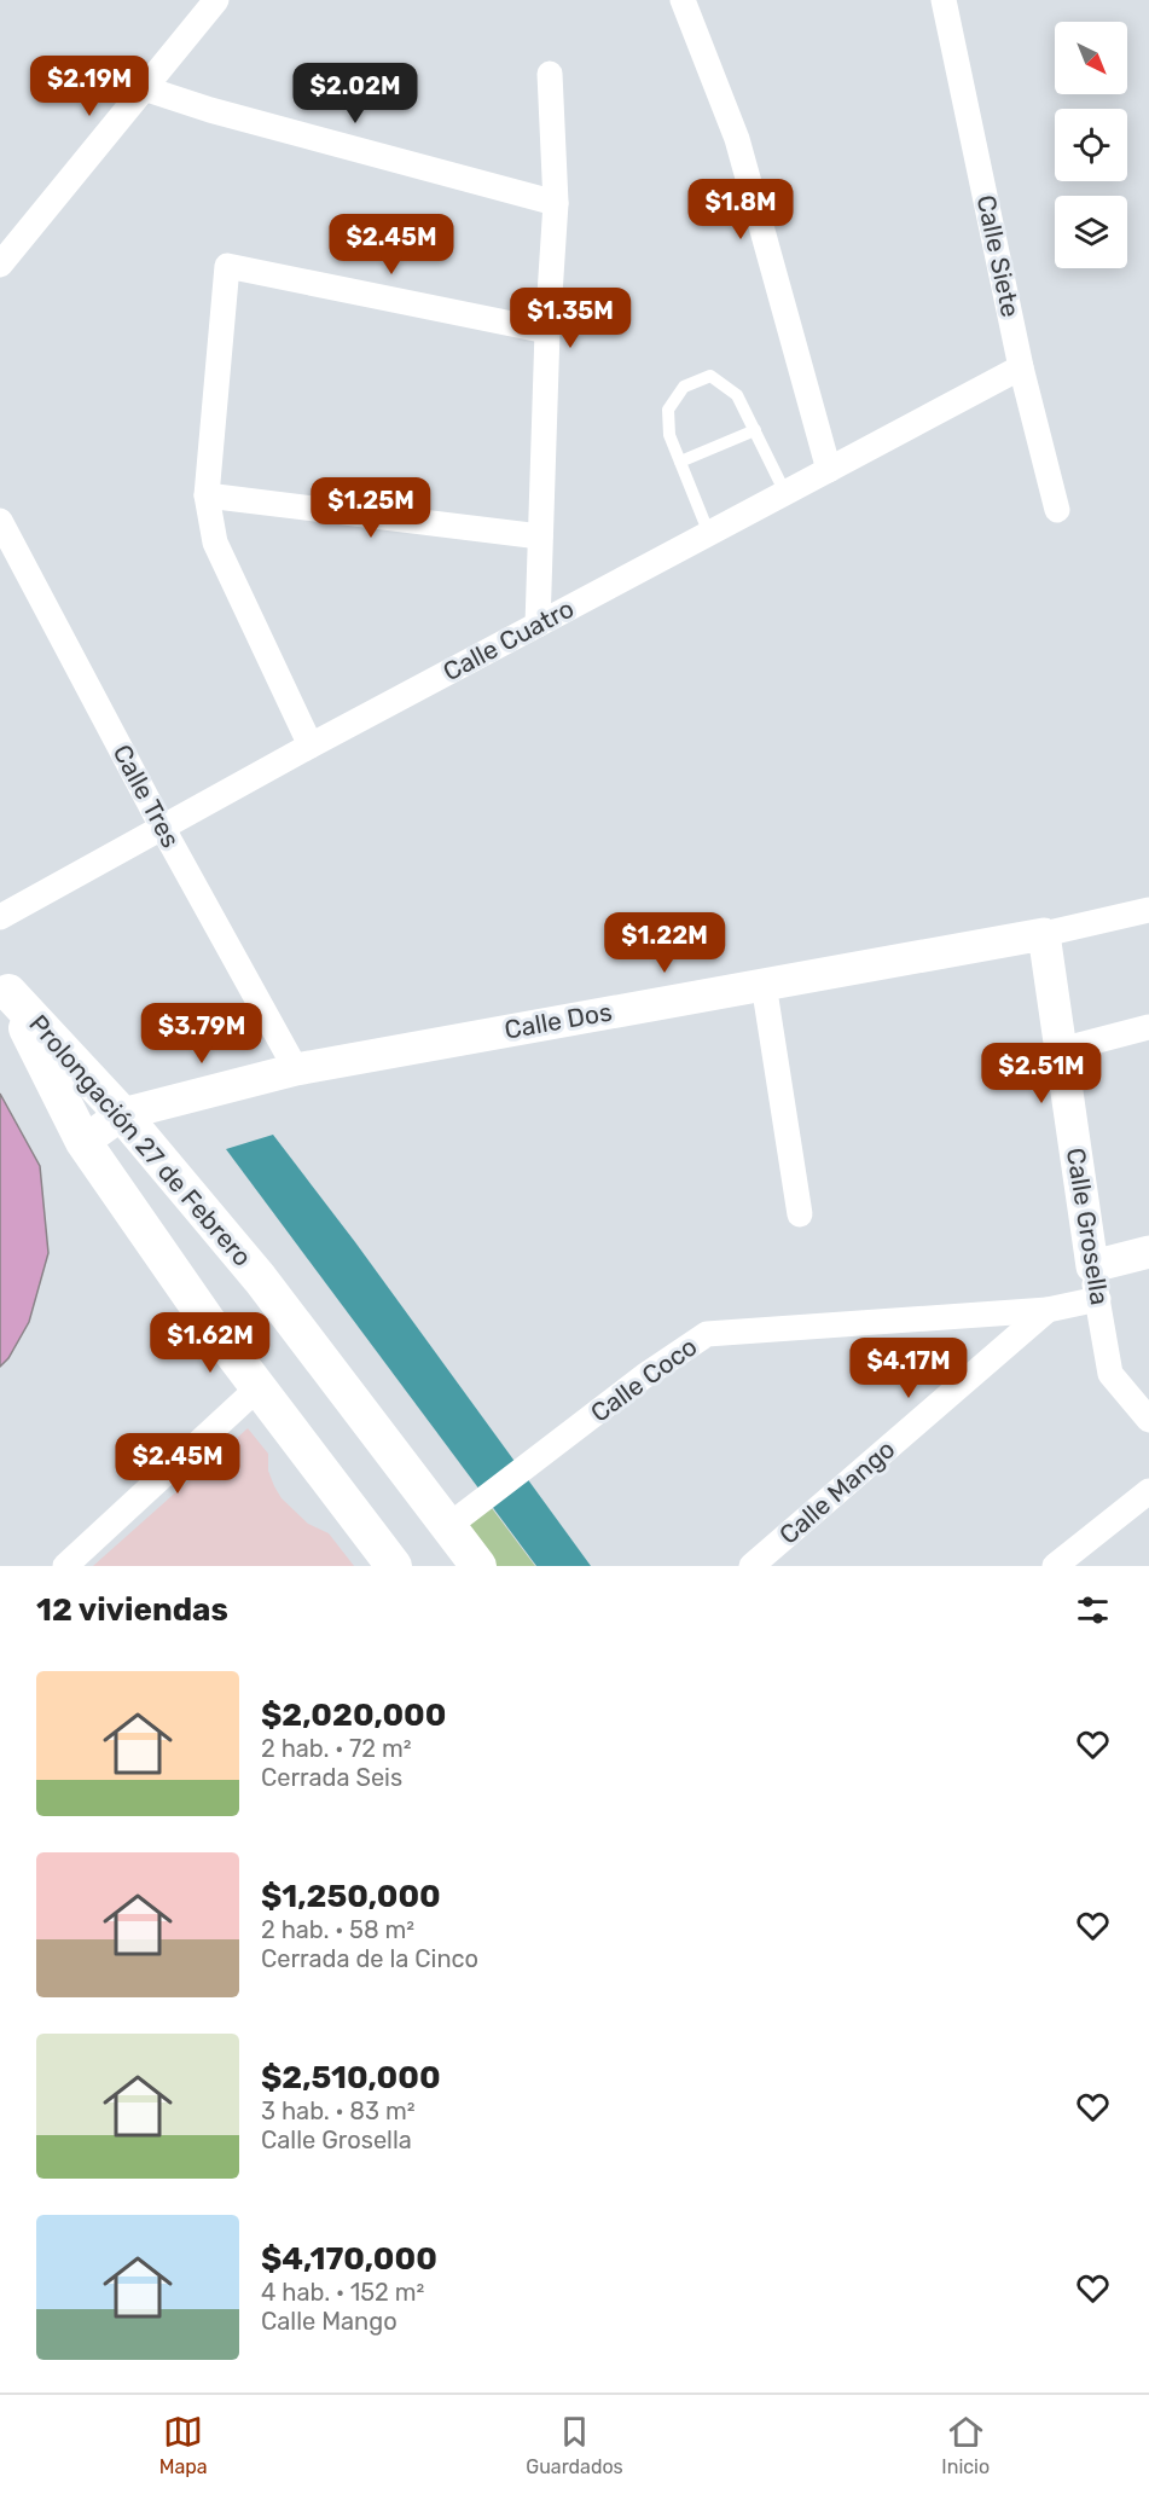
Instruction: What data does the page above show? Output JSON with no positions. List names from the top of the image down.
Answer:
{
  "streets": {
    "main road": ["Prolongación 27 de Febrero"],
    "street": [
      "Calle Siete",
      "Calle Cuatro",
      "Calle Tres",
      "Calle Dos",
      "Calle Grosella",
      "Calle Coco",
      "Calle Mango"
    ]
  },
  "crossings": [
    ["Calle Siete", "Calle Cuatro"],
    ["Calle Cuatro", "Calle Tres"],
    ["Calle Tres", "Calle Dos"],
    ["Calle Dos", "Prolongación 27 de Febrero"],
    ["Calle Dos", "Calle Grosella"],
    ["Prolongación 27 de Febrero", "Calle Coco"],
    ["Calle Grosella", "Calle Mango"],
    ["Calle Coco", "Calle Mango"]
  ],
  "north": "bottom right",
  "page": {
    "price": [
      "$2.19M",
      "$2.02M",
      "$1.8M",
      "$2.45M",
      "$1.35M",
      "$1.25M",
      "$1.22M",
      "$3.79M",
      "$2.51M",
      "$1.62M",
      "$4.17M",
      "$2.45M"
    ],
    "heading": "12 viviendas",
    "list": [
      {
        "name": "$2,020,000",
        "note": "2 hab. · 72 m² · Cerrada Seis"
      },
      {
        "name": "$1,250,000",
        "note": "2 hab. · 58 m² · Cerrada de la Cinco"
      },
      {
        "name": "$2,510,000",
        "note": "3 hab. · 83 m² · Calle Grosella"
      },
      {
        "name": "$4,170,000",
        "note": "4 hab. · 152 m² · Calle Mango"
      }
    ],
    "tabs": ["Mapa", "Guardados", "Inicio"]
  }
}
